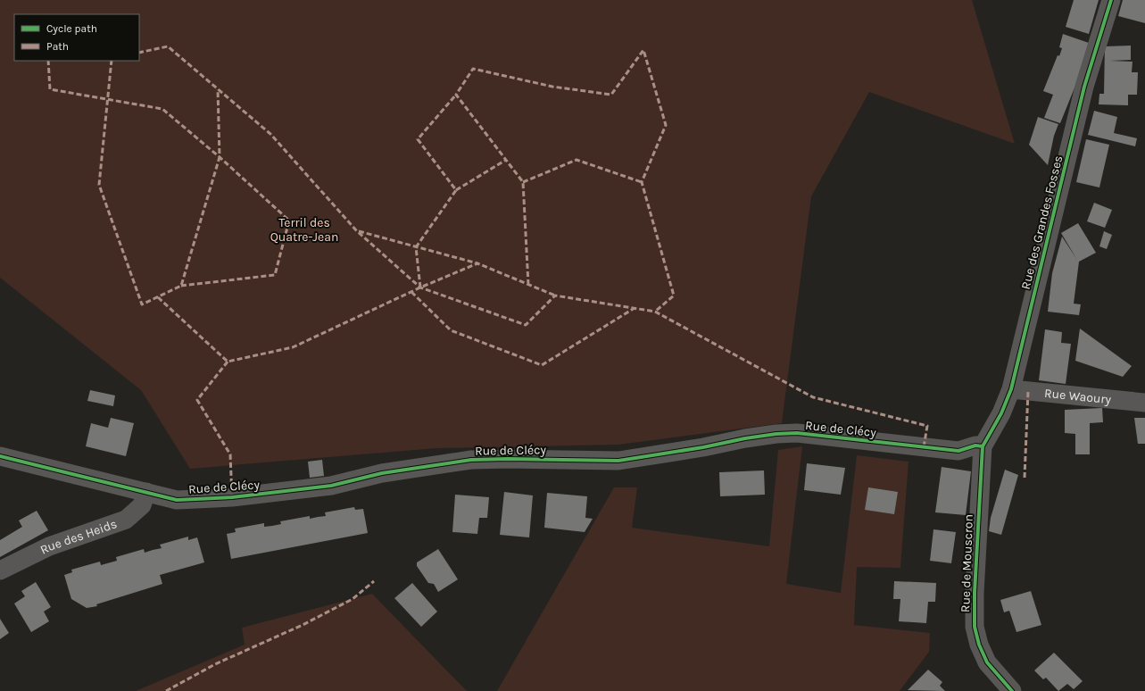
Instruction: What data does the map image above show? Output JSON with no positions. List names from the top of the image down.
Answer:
{
  "streets": {
    "street": [
      "Rue des Grandes Fosses",
      "Rue Waoury",
      "Rue de Clécy",
      "Rue des Heids",
      "Rue de Mouscron"
    ]
  },
  "crossings": [
    ["Rue des Grandes Fosses", "Rue Waoury"],
    ["Rue des Grandes Fosses", "Rue de Clécy"],
    ["Rue des Grandes Fosses", "Rue de Mouscron"],
    ["Rue de Clécy", "Rue des Heids"],
    ["Rue de Clécy", "Rue de Mouscron"]
  ],
  "parks": ["Terril des Quatre-Jean"],
  "legend": ["Cycle path", "Path"]
}
